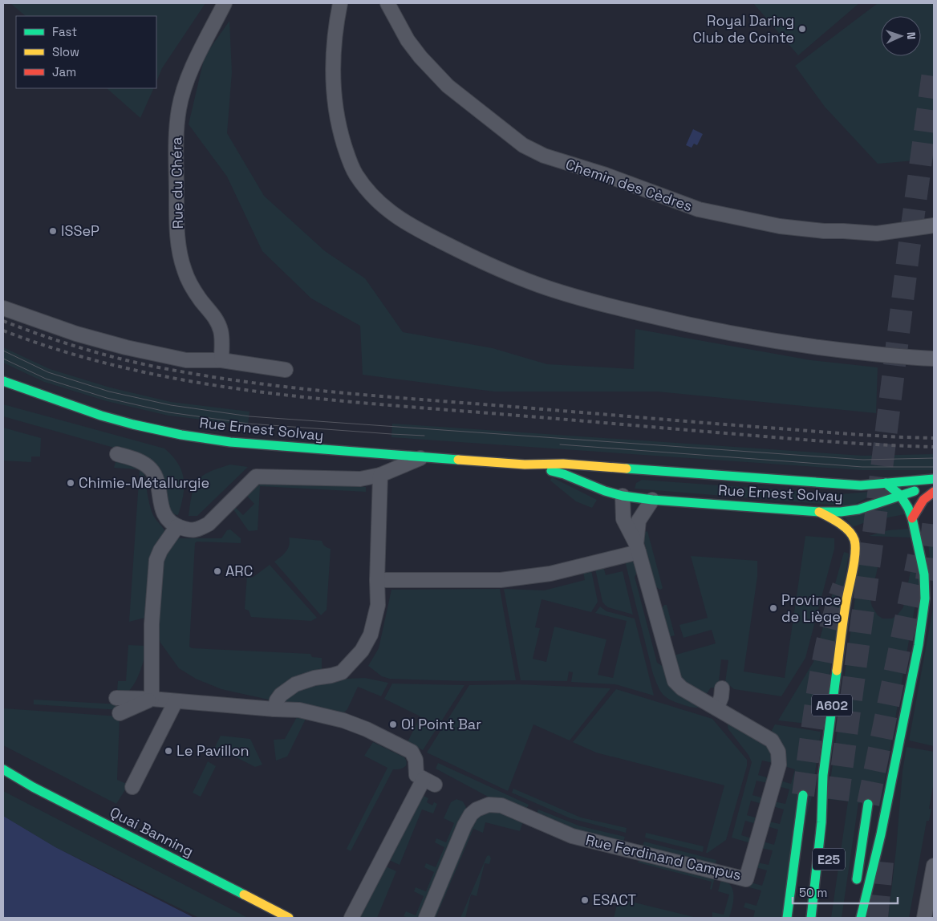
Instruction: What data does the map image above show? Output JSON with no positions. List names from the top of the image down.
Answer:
{
  "streets": {
    "main road": [
      "Rue Ernest Solvay",
      "A602",
      "Quai Banning",
      "E25"
    ],
    "street": ["Rue du Chéra", "Chemin des Cèdres", "Rue Ferdinand Campus"]
  },
  "crossings": [
    ["Rue Ernest Solvay", "A602"]
  ],
  "places": [
    "Royal Daring Club de Cointe",
    "ISSeP",
    "Chimie-Métallurgie",
    "ARC",
    "Province de Liège",
    "O! Point Bar",
    "Le Pavillon",
    "ESACT"
  ],
  "legend": ["Fast", "Slow", "Jam"],
  "scale_bar": "50 m",
  "north": "right"
}
